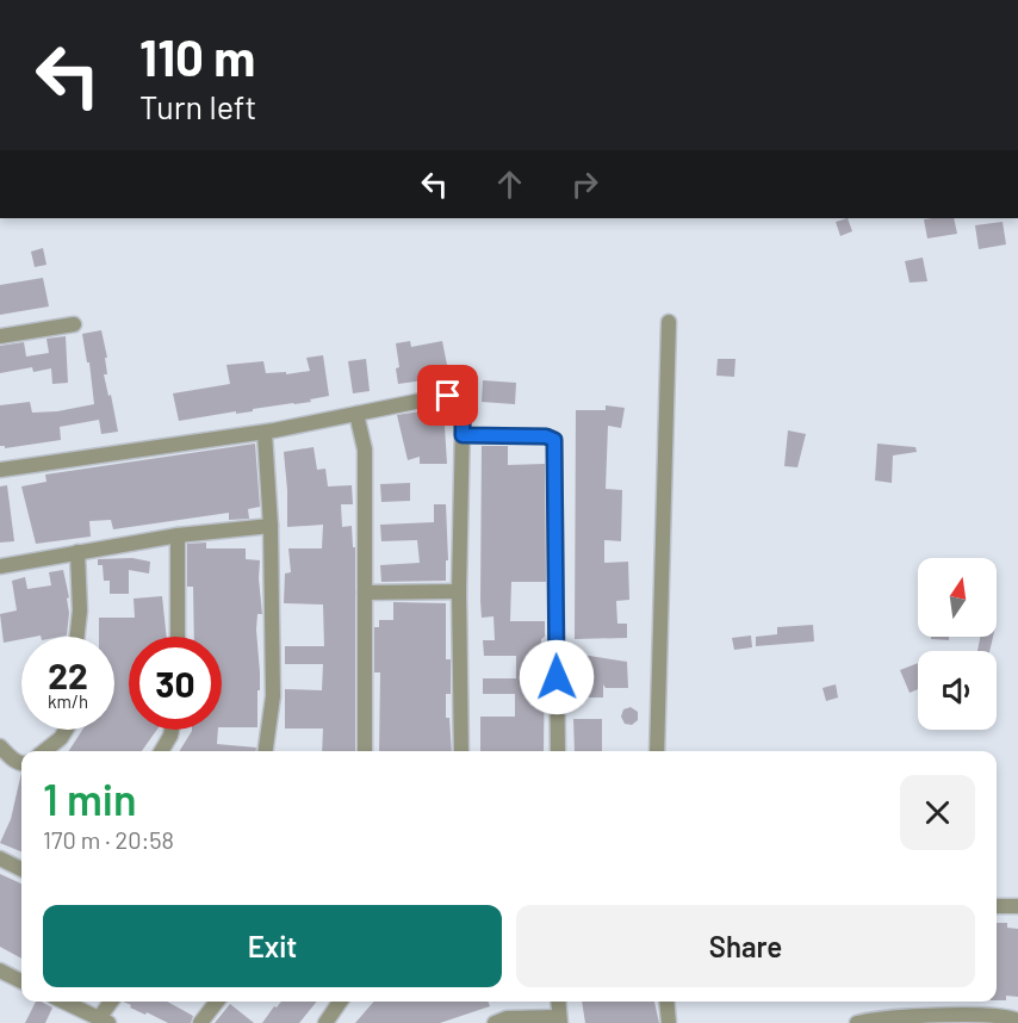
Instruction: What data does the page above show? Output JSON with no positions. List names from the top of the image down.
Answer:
{
  "north": "top",
  "page": {
    "turn": ["110 m", "Turn left"],
    "speed": "22 km/h",
    "limit": "30",
    "heading": ["1 min", "170 m · 20:58"],
    "buttons": ["Exit", "Share"]
  }
}
